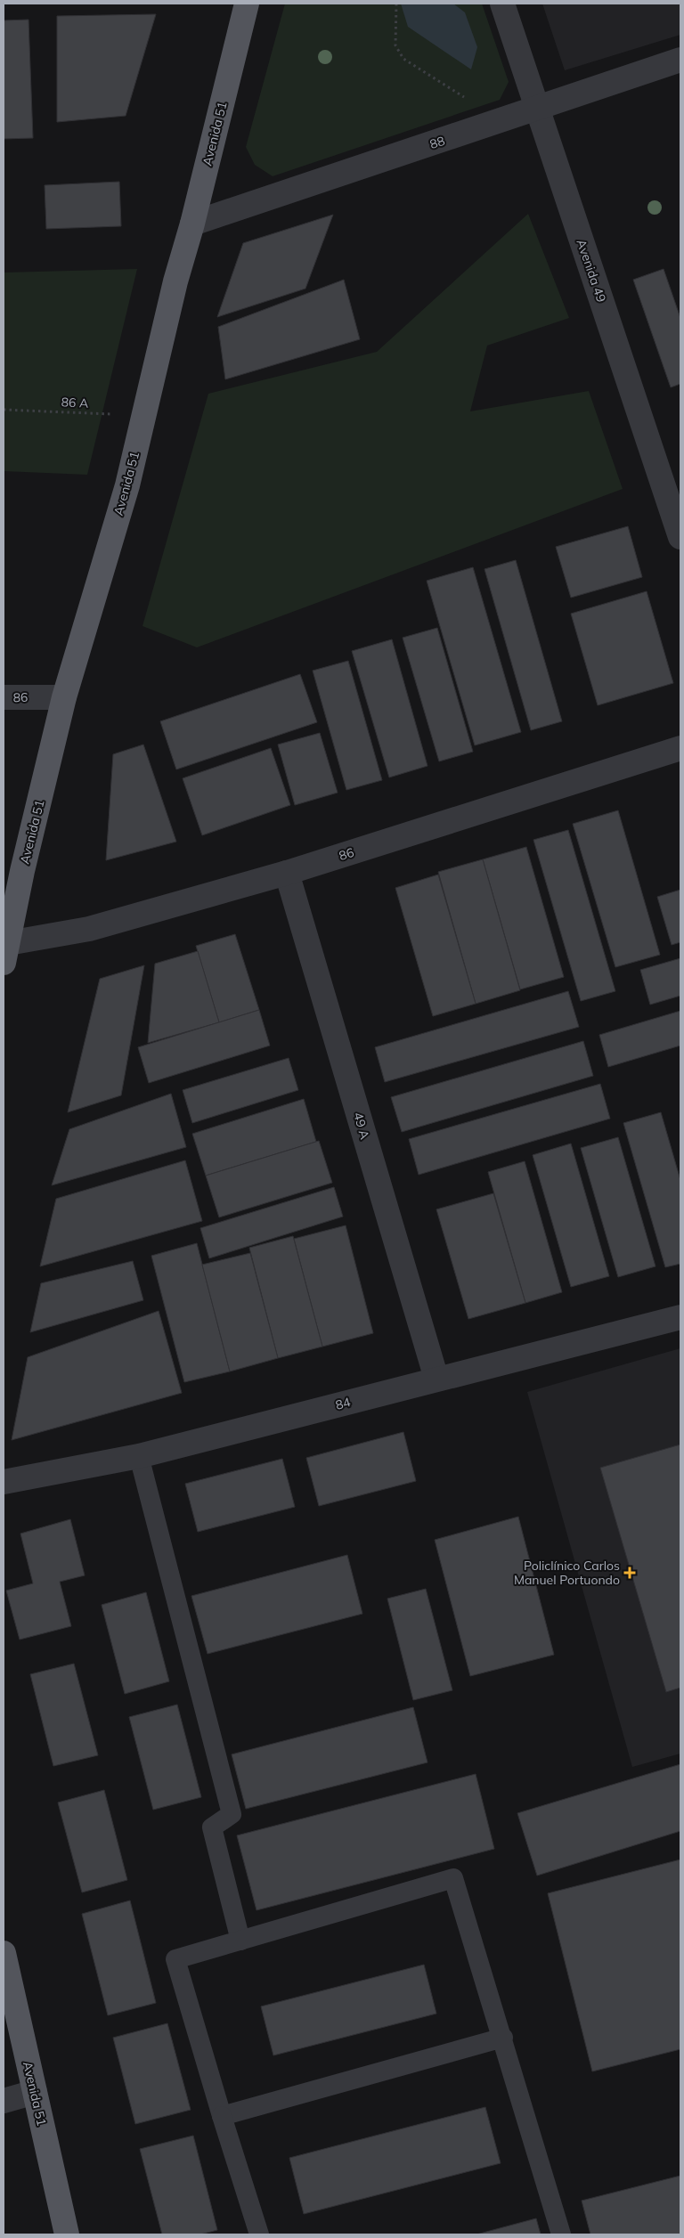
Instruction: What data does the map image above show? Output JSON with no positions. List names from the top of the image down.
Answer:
{
  "streets": {
    "main road": ["Avenida 51"],
    "street": [
      "88",
      "Avenida 49",
      "86",
      "49 A",
      "84"
    ],
    "path": ["86 A"]
  },
  "crossings": [
    ["Avenida 51", "88"],
    ["Avenida 51", "86 A"],
    ["Avenida 51", "86"],
    ["88", "Avenida 49"],
    ["86", "49 A"],
    ["49 A", "84"]
  ],
  "places": {
    "health": ["Policlínico Carlos Manuel Portuondo"]
  }
}
